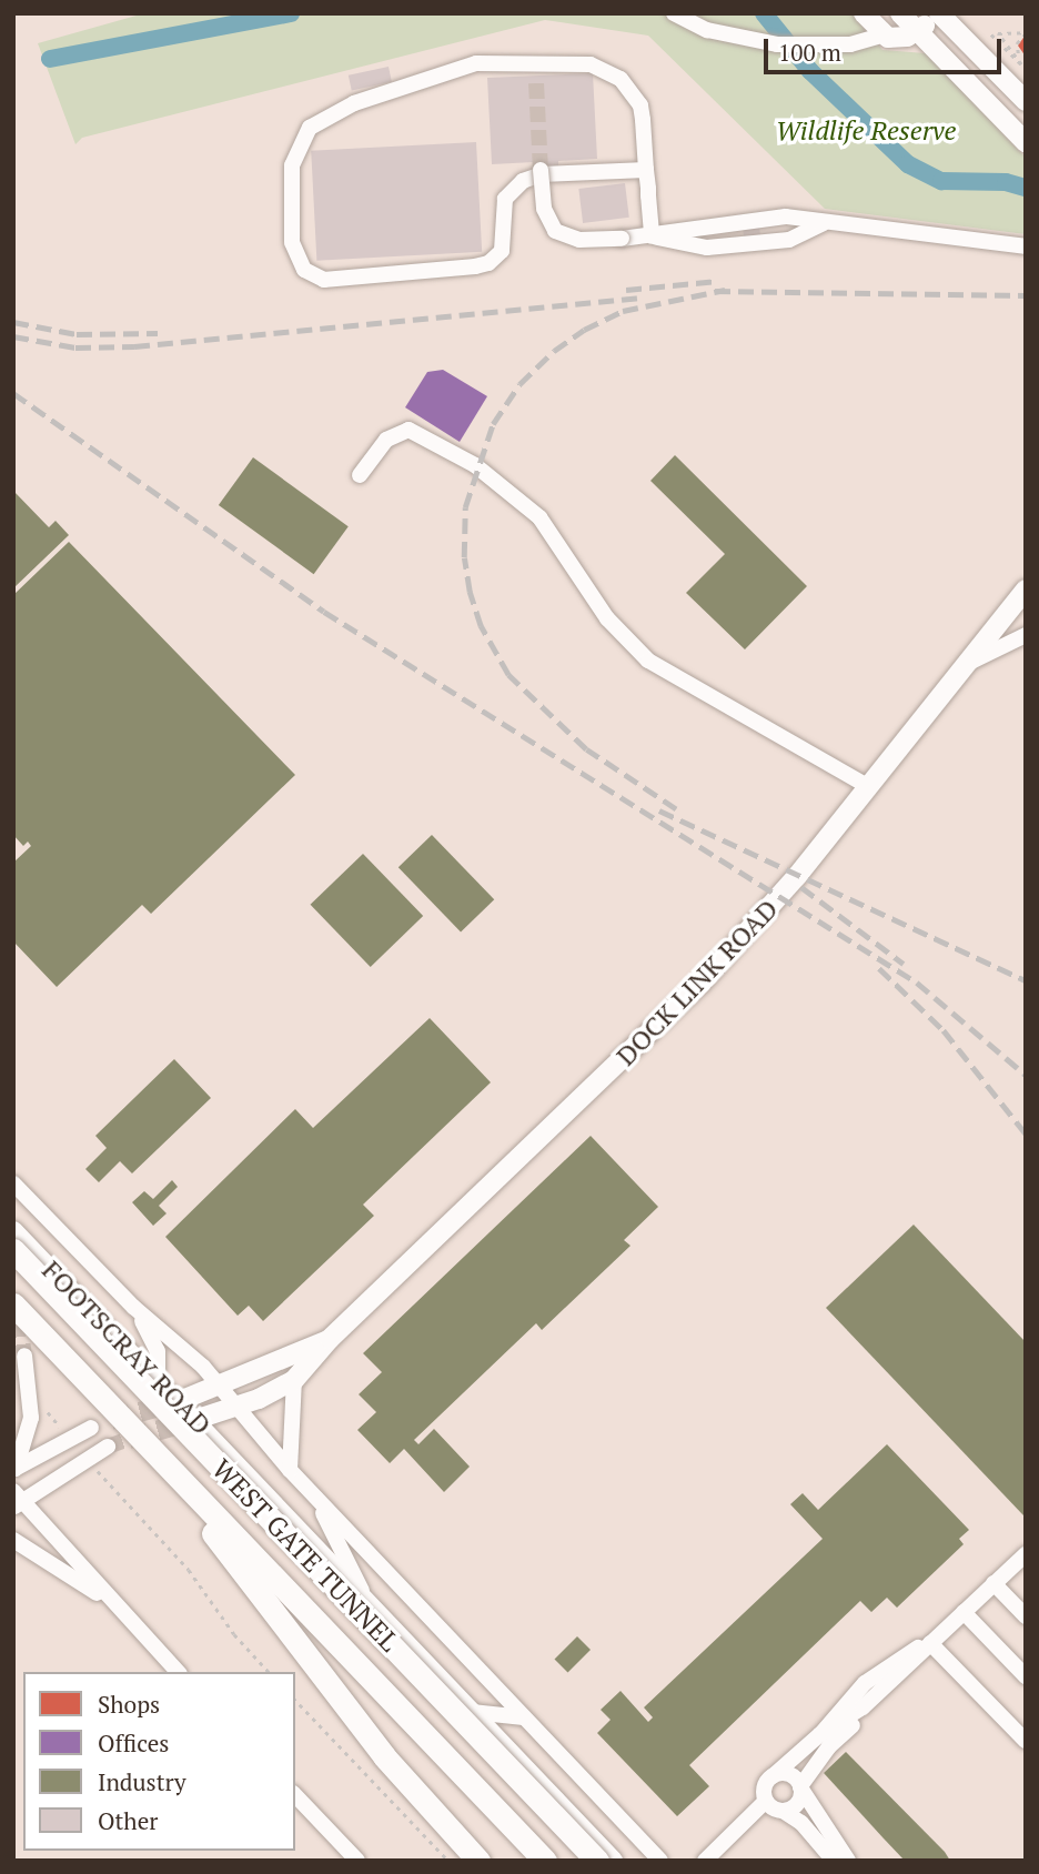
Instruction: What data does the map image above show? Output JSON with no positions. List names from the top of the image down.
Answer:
{
  "streets": {
    "highway": ["WEST GATE TUNNEL"],
    "main road": ["DOCK LINK ROAD", "FOOTSCRAY ROAD"]
  },
  "crossings": [
    ["DOCK LINK ROAD", "FOOTSCRAY ROAD"]
  ],
  "parks": ["Wildlife Reserve"],
  "legend": [
    "Shops",
    "Offices",
    "Industry",
    "Other"
  ],
  "scale_bar": "100 m"
}
